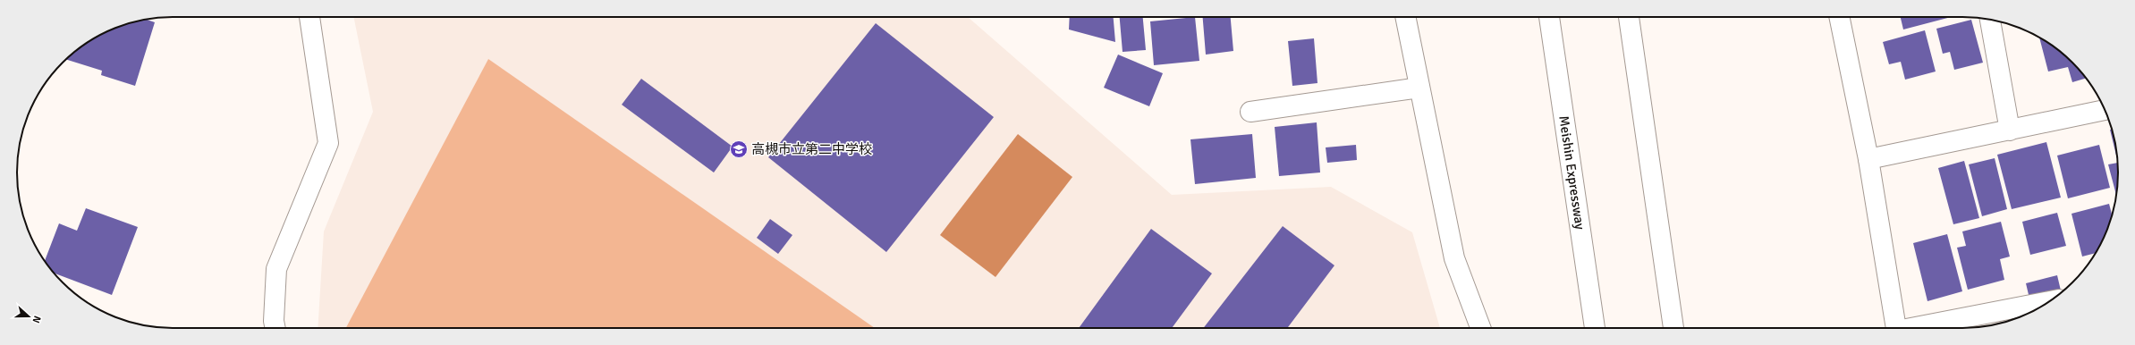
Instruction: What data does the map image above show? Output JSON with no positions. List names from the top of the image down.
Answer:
{
  "streets": {
    "main road": ["Meishin Expressway"]
  },
  "places": {
    "school or university": ["高槻市立第二中学校"]
  },
  "north": "right"
}
